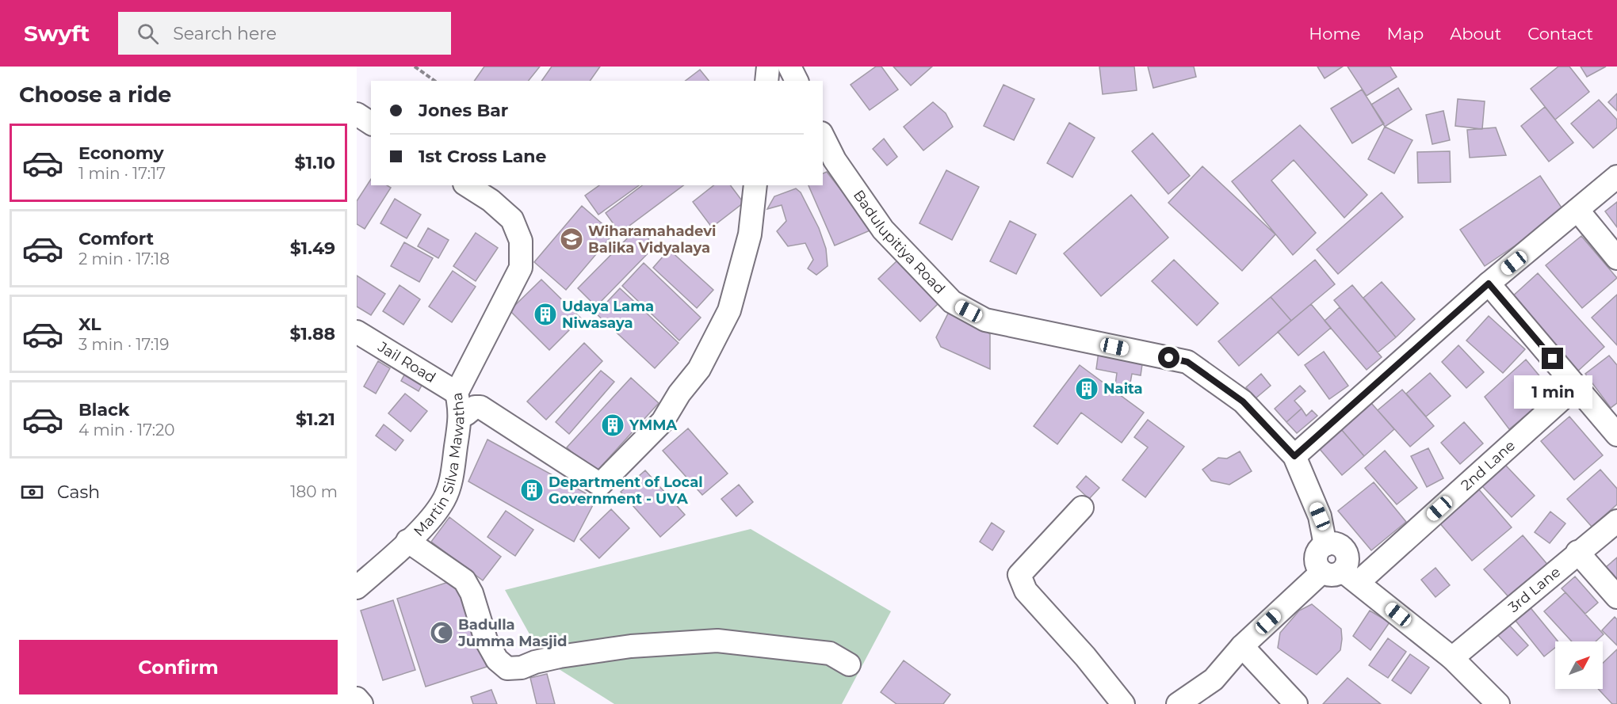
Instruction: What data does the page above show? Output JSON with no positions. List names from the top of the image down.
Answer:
{
  "streets": {
    "street": [
      "Badulupitiya Road",
      "Jail Road",
      "Martin Silva Mawatha",
      "2nd Lane",
      "3rd Lane"
    ]
  },
  "crossings": [
    ["Badulupitiya Road", "2nd Lane"],
    ["Jail Road", "Martin Silva Mawatha"]
  ],
  "places": {
    "school or university": ["Wiharamahadevi Balika Vidyalaya"],
    "building": [
      "Udaya Lama Niwasaya",
      "Naita",
      "YMMA",
      "Department of Local Government - UVA"
    ],
    "mosque": ["Badulla Jumma Masjid"]
  },
  "north": "top right",
  "page": {
    "header": "Swyft",
    "search": "Search here",
    "nav": [
      "Home",
      "Map",
      "About",
      "Contact"
    ],
    "heading": "Choose a ride",
    "banner": ["Jones Bar", "1st Cross Lane"],
    "list": [
      {
        "name": "Economy",
        "note": "1 min · 17:17",
        "value": "$1.10"
      },
      {
        "name": "Comfort",
        "note": "2 min · 17:18",
        "value": "$1.49"
      },
      {
        "name": "XL",
        "note": "3 min · 17:19",
        "value": "$1.88"
      },
      {
        "name": "Black",
        "note": "4 min · 17:20",
        "value": "$1.21"
      }
    ],
    "bubble": "1 min",
    "pay": ["Cash", "180 m"],
    "buttons": "Confirm"
  }
}
